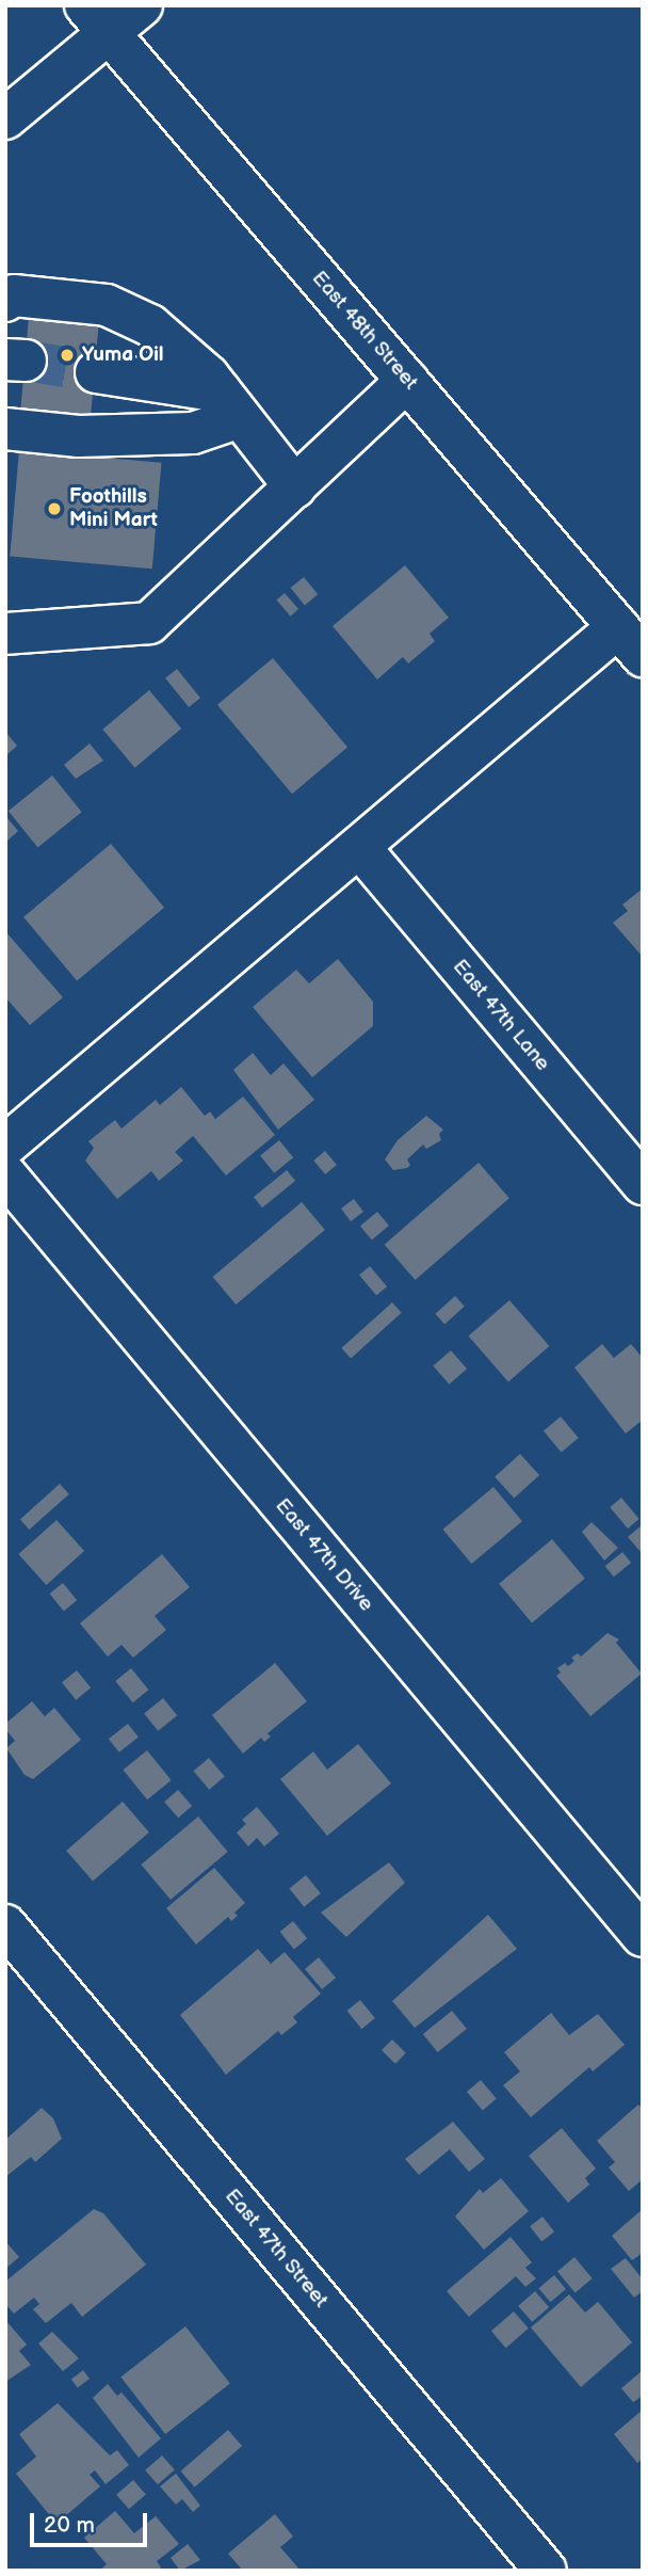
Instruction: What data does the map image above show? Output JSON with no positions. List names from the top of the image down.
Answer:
{
  "streets": {
    "street": [
      "East 48th Street",
      "East 47th Lane",
      "East 47th Drive",
      "East 47th Street"
    ]
  },
  "places": ["Yuma Oil", "Foothills Mini Mart"],
  "scale_bar": "20 m"
}
